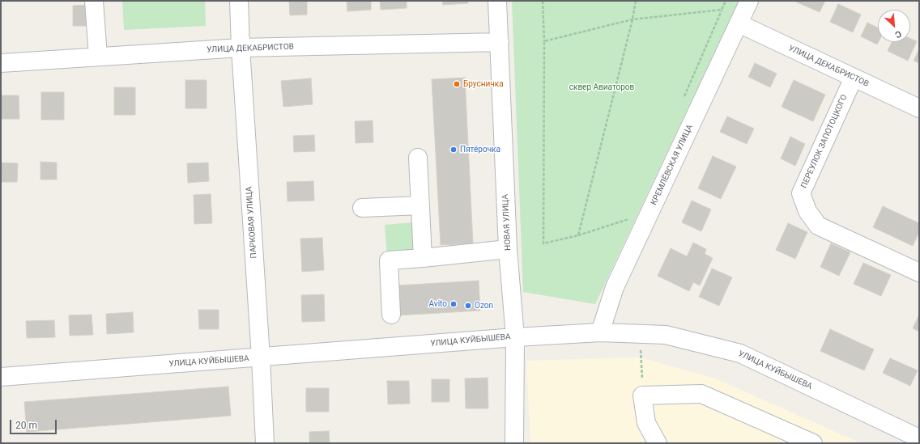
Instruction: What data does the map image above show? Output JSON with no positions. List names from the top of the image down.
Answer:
{
  "streets": {
    "street": [
      "УЛИЦА ДЕКАБРИСТОВ",
      "ПЕРЕУЛОК ЗАПОТОЦКОГО",
      "КРЕМЛЁВСКАЯ УЛИЦА",
      "ПАРКОВАЯ УЛИЦА",
      "НОВАЯ УЛИЦА",
      "УЛИЦА КУЙБЫШЕВА"
    ]
  },
  "crossings": [
    ["УЛИЦА ДЕКАБРИСТОВ", "ПЕРЕУЛОК ЗАПОТОЦКОГО"],
    ["УЛИЦА ДЕКАБРИСТОВ", "КРЕМЛЁВСКАЯ УЛИЦА"],
    ["УЛИЦА ДЕКАБРИСТОВ", "ПАРКОВАЯ УЛИЦА"],
    ["УЛИЦА ДЕКАБРИСТОВ", "НОВАЯ УЛИЦА"],
    ["КРЕМЛЁВСКАЯ УЛИЦА", "УЛИЦА КУЙБЫШЕВА"],
    ["ПАРКОВАЯ УЛИЦА", "УЛИЦА КУЙБЫШЕВА"],
    ["НОВАЯ УЛИЦА", "УЛИЦА КУЙБЫШЕВА"]
  ],
  "parks": ["сквер Авиаторов"],
  "places": [
    "Брусничка",
    "Пятёрочка",
    "Avito",
    "Ozon"
  ],
  "scale_bar": "20 m",
  "north": "bottom right"
}
